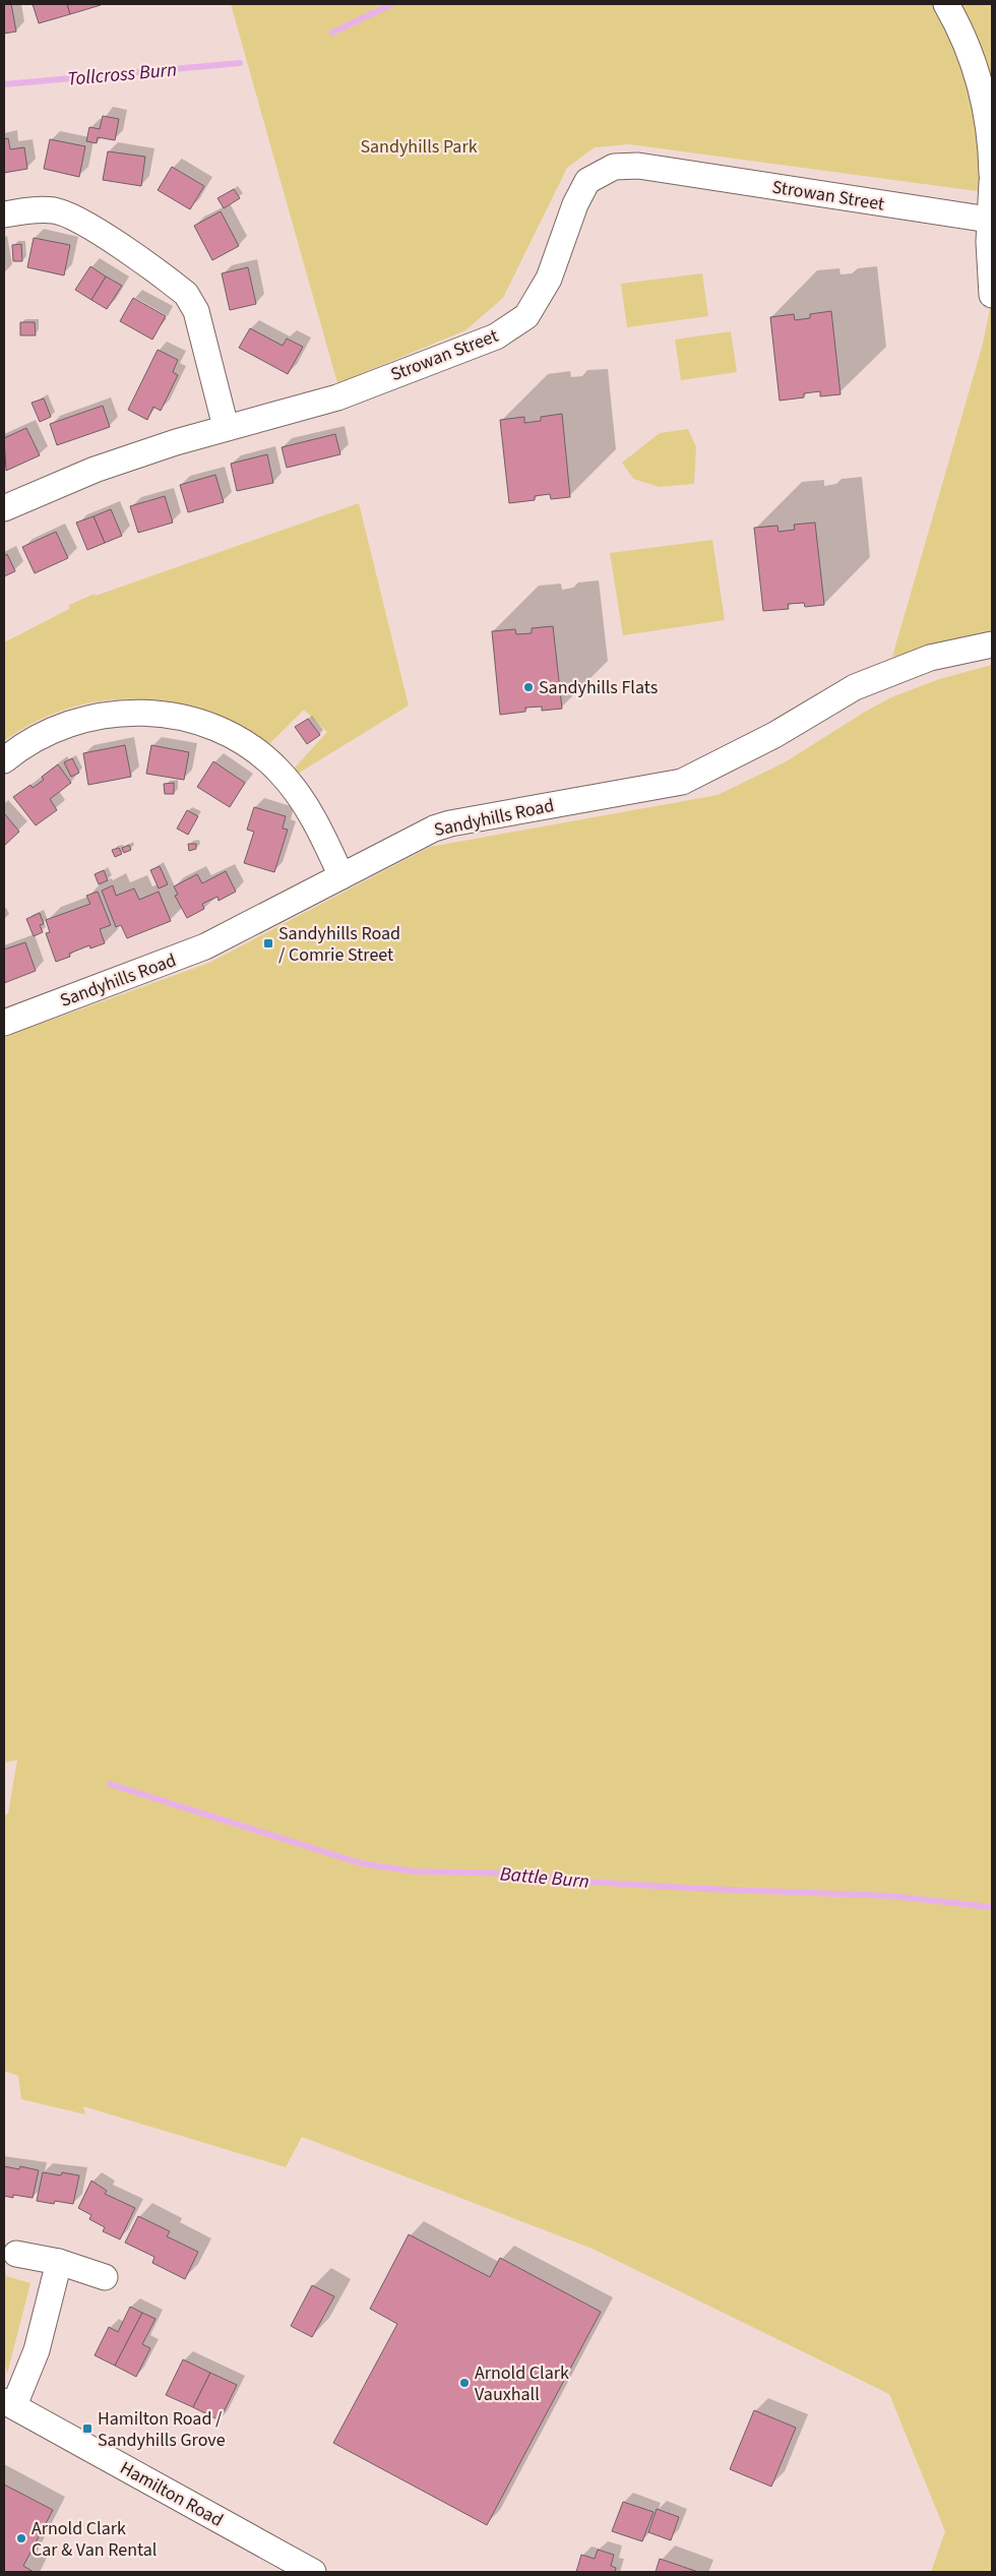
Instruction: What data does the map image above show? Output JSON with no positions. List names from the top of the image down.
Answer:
{
  "streets": {
    "street": ["Strowan Street", "Sandyhills Road", "Hamilton Road"]
  },
  "water": ["Tollcross Burn", "Battle Burn"],
  "parks": ["Sandyhills Park"],
  "places": {
    "other": ["Sandyhills Flats", "Arnold Clark Vauxhall", "Arnold Clark Car & Van Rental"],
    "transit": ["Sandyhills Road / Comrie Street", "Hamilton Road / Sandyhills Grove"]
  }
}
